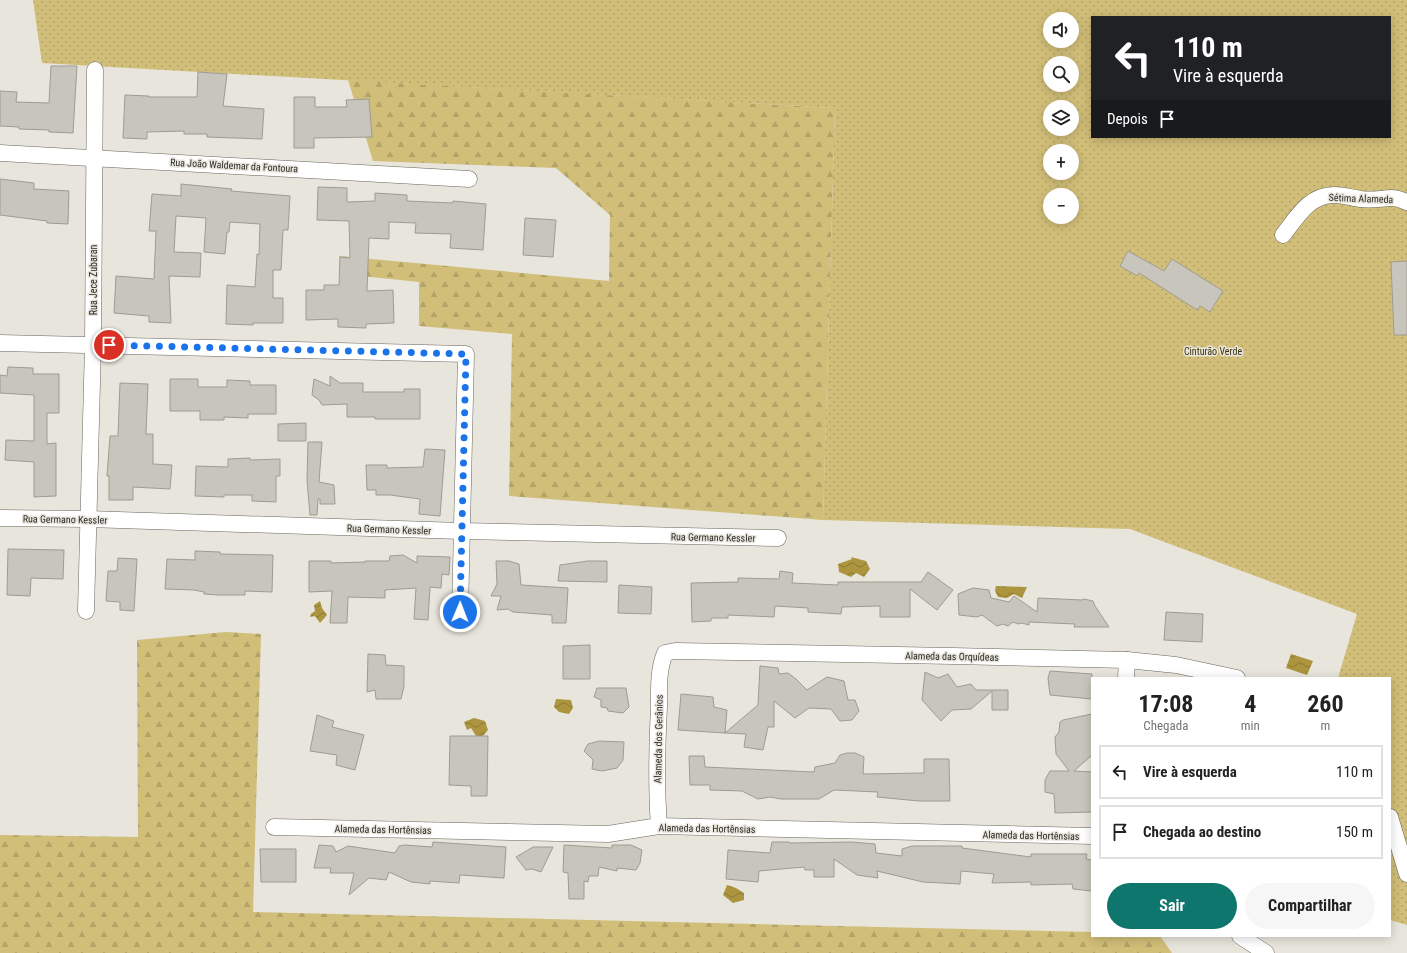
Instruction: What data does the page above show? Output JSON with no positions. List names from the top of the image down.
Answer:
{
  "streets": {
    "street": [
      "Rua João Waldemar da Fontoura",
      "Sétima Alameda",
      "Rua Jece Zubaran",
      "Rua Germano Kessler",
      "Alameda das Orquídeas",
      "Alameda dos Gerânios",
      "Alameda das Hortênsias"
    ]
  },
  "crossings": [
    ["Rua João Waldemar da Fontoura", "Rua Jece Zubaran"],
    ["Rua Jece Zubaran", "Rua Germano Kessler"],
    ["Alameda das Orquídeas", "Alameda dos Gerânios"],
    ["Alameda dos Gerânios", "Alameda das Hortênsias"]
  ],
  "parks": ["Cinturão Verde"],
  "page": {
    "map_buttons": ["+", "−"],
    "turn": ["110 m", "Vire à esquerda"],
    "then": "Depois",
    "eta": [
      "17:08",
      "Chegada",
      "4",
      "min",
      "260",
      "m"
    ],
    "list": [
      {
        "name": "Vire à esquerda",
        "value": "110 m"
      },
      {
        "name": "Chegada ao destino",
        "value": "150 m"
      }
    ],
    "buttons": ["Sair", "Compartilhar"]
  }
}
